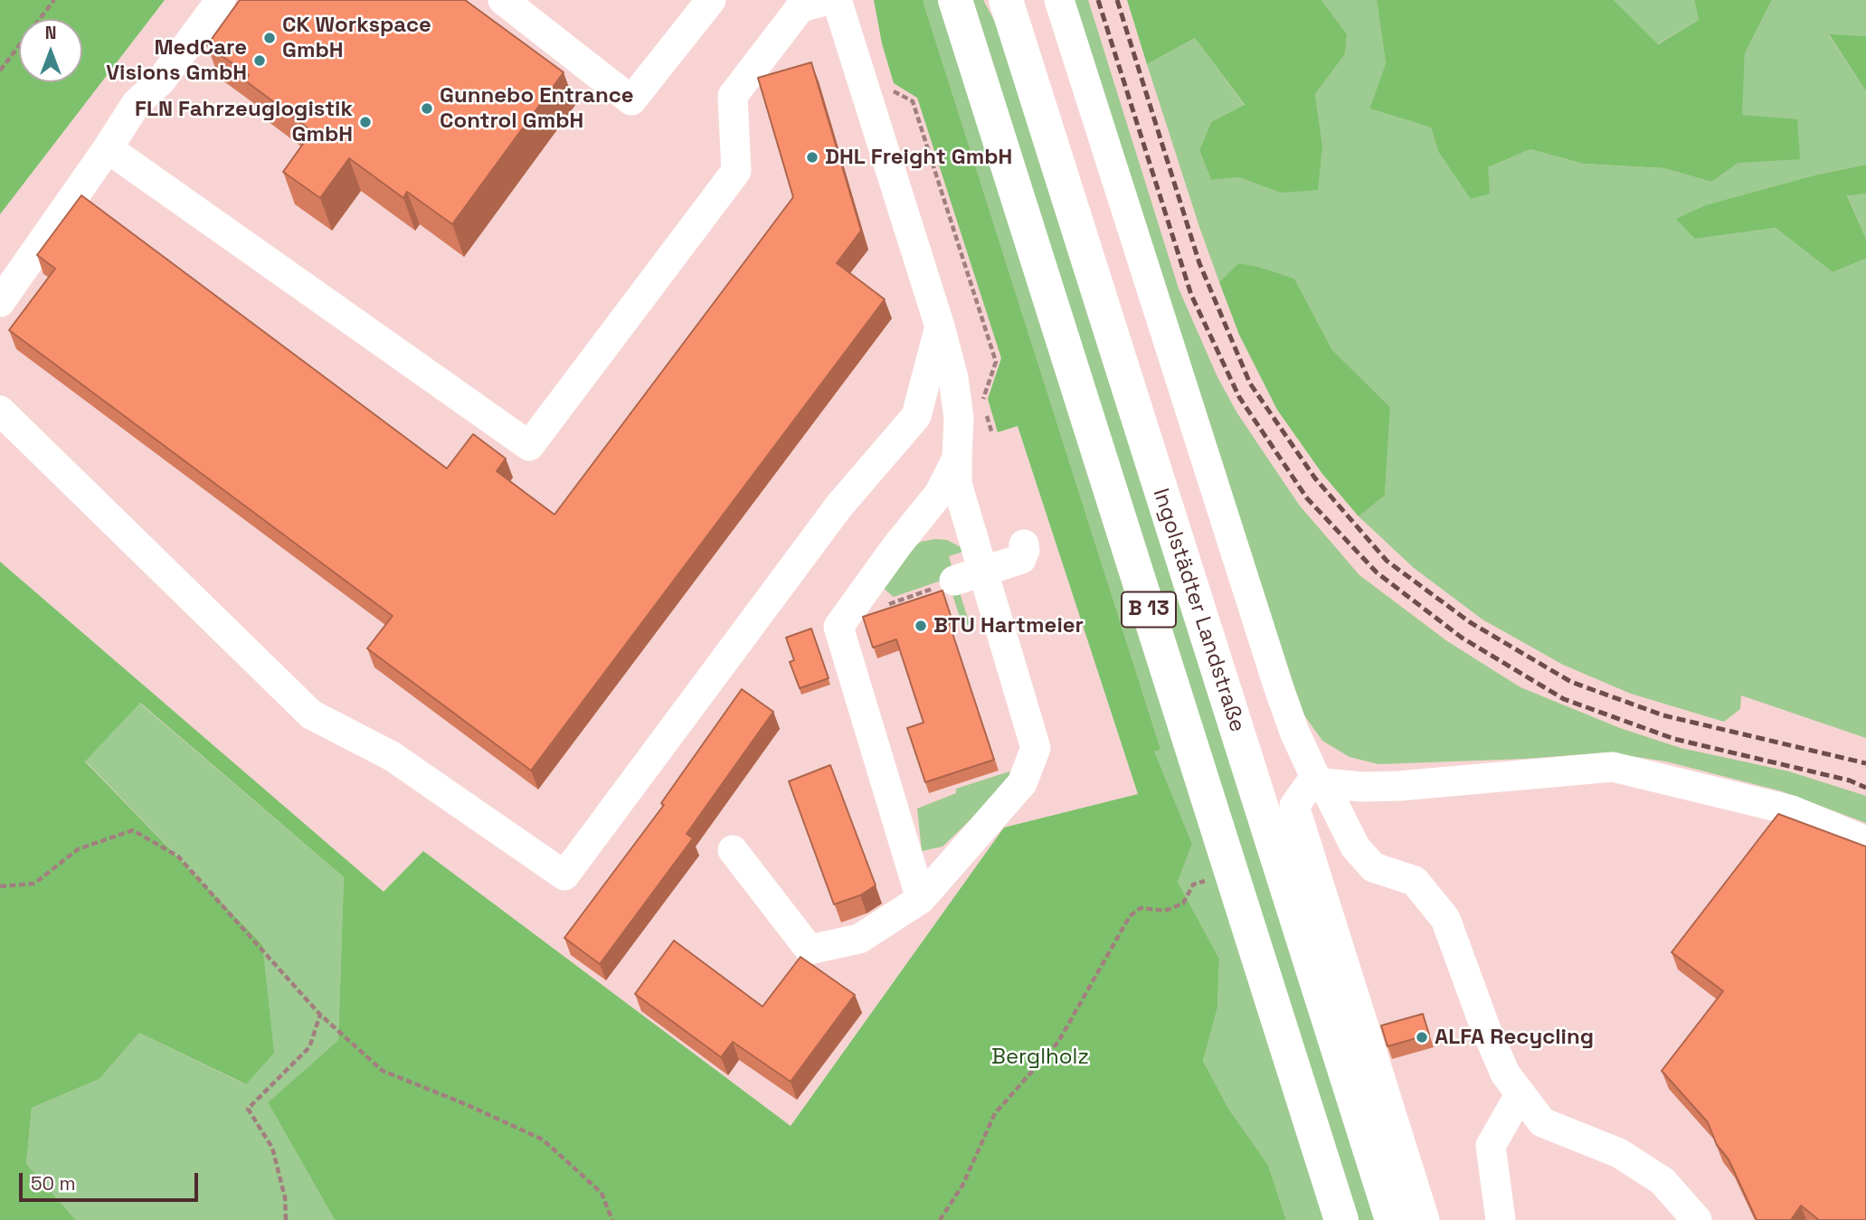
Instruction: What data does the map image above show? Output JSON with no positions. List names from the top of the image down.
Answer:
{
  "streets": {
    "main road": ["B 13", "Ingolstädter Landstraße"]
  },
  "parks": ["Berglholz"],
  "places": [
    "CK Workspace GmbH",
    "MedCare Visions GmbH",
    "Gunnebo Entrance Control GmbH",
    "FLN Fahrzeuglogistik GmbH",
    "DHL Freight GmbH",
    "BTU Hartmeier",
    "ALFA Recycling"
  ],
  "scale_bar": "50 m",
  "north": "top"
}
